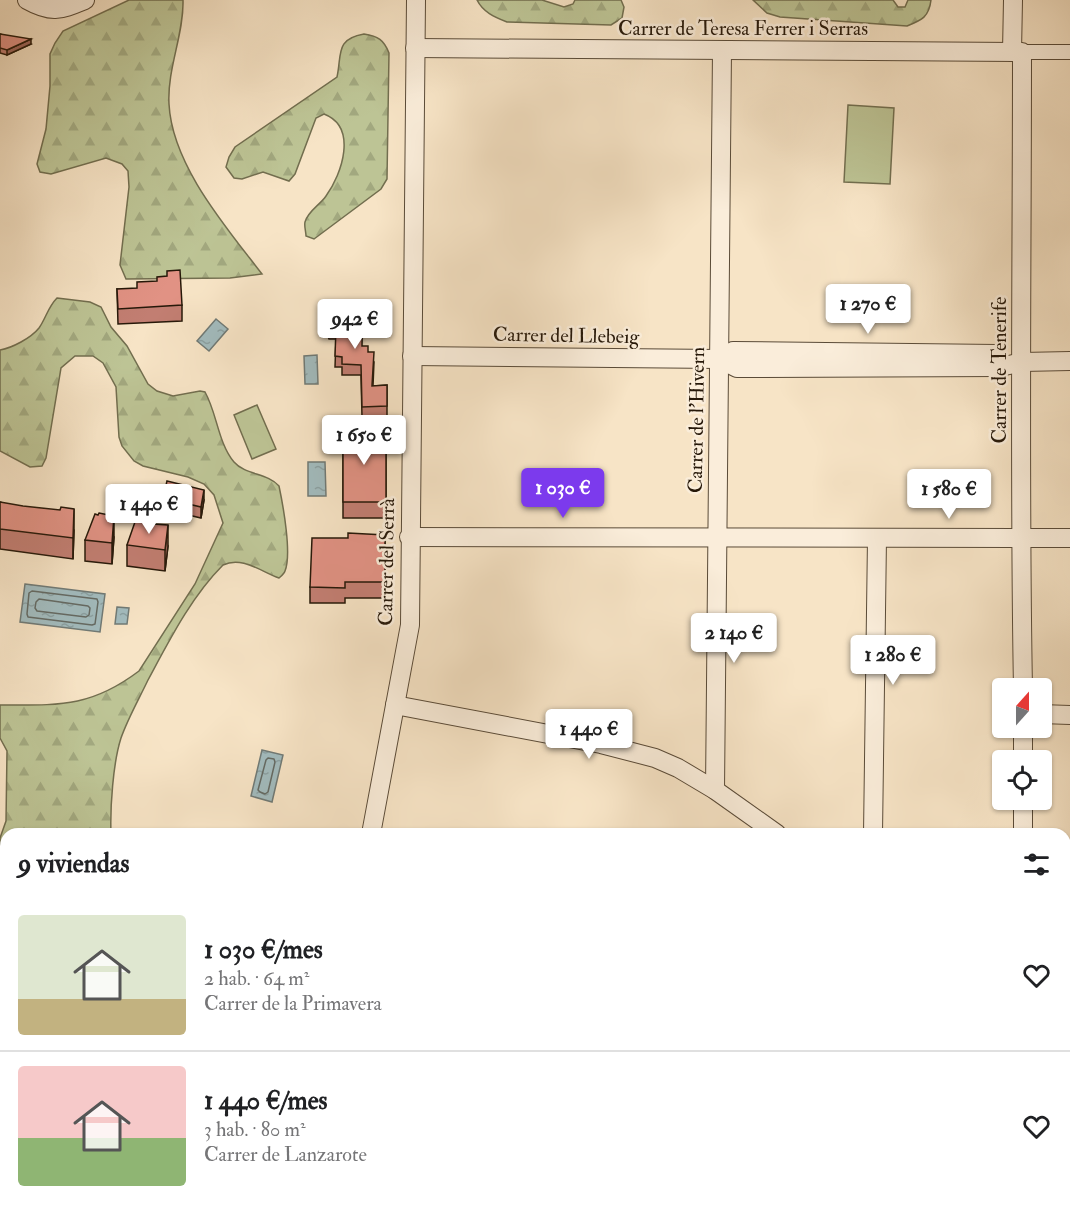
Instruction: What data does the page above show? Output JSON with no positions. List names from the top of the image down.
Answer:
{
  "streets": {
    "street": [
      "Carrer de Teresa Ferrer i Serras",
      "Carrer del Llebeig",
      "Carrer de Tenerife",
      "Carrer de l'Hivern",
      "Carrer del Serrà"
    ]
  },
  "crossings": [
    ["Carrer de Teresa Ferrer i Serras", "Carrer de Tenerife"],
    ["Carrer de Teresa Ferrer i Serras", "Carrer de l'Hivern"],
    ["Carrer de Teresa Ferrer i Serras", "Carrer del Serrà"],
    ["Carrer del Llebeig", "Carrer de Tenerife"],
    ["Carrer del Llebeig", "Carrer de l'Hivern"],
    ["Carrer del Llebeig", "Carrer del Serrà"]
  ],
  "north": "top",
  "page": {
    "price": [
      "1 270 €",
      "942 €",
      "1 650 €",
      "1 030 €",
      "1 580 €",
      "1 440 €",
      "2 140 €",
      "1 280 €",
      "1 440 €"
    ],
    "heading": "9 viviendas",
    "list": [
      {
        "name": "1 030 €/mes",
        "note": "2 hab. · 64 m² · Carrer de la Primavera"
      },
      {
        "name": "1 440 €/mes",
        "note": "3 hab. · 80 m² · Carrer de Lanzarote"
      }
    ]
  }
}
